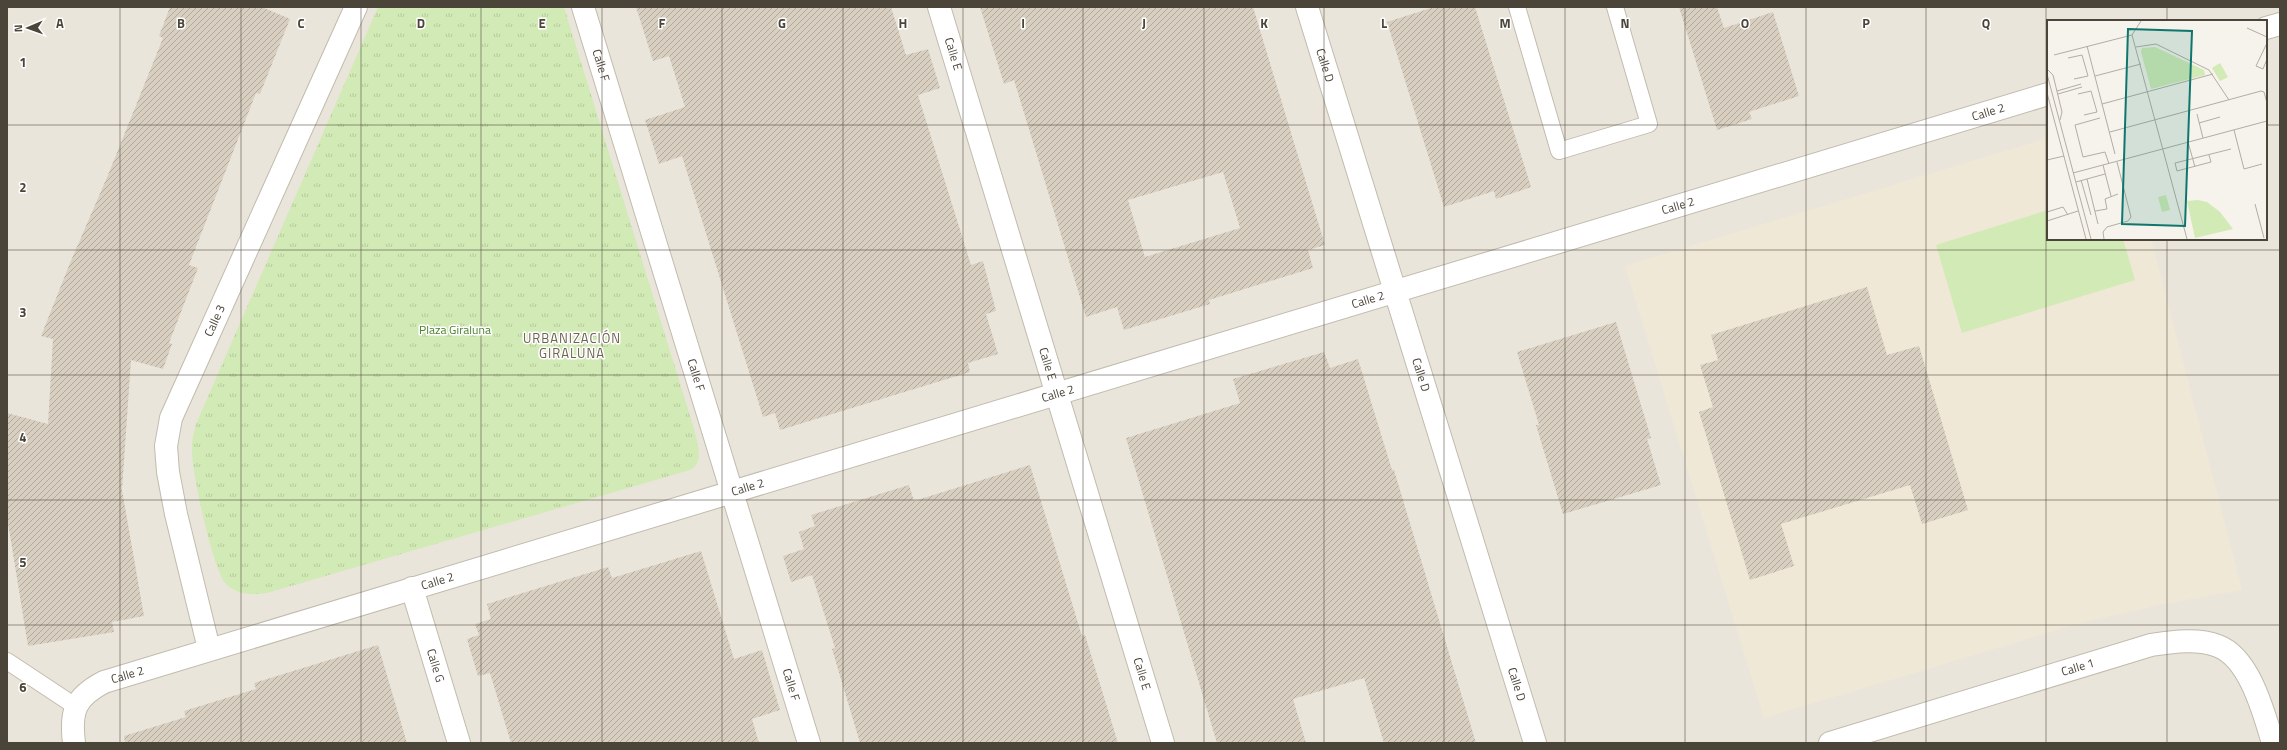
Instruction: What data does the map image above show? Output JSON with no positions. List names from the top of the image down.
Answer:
{
  "streets": {
    "street": [
      "Calle E",
      "Calle F",
      "Calle D",
      "Calle 2",
      "Calle 3",
      "Calle G",
      "Calle 1"
    ]
  },
  "crossings": [
    ["Calle E", "Calle 2"],
    ["Calle F", "Calle 2"],
    ["Calle D", "Calle 2"],
    ["Calle 2", "Calle 3"],
    ["Calle 2", "Calle G"]
  ],
  "districts": ["URBANIZACIÓN GIRALUNA"],
  "parks": ["Plaza Giraluna"],
  "north": "left",
  "grid": {
    "columns": [
      "A",
      "B",
      "C",
      "D",
      "E",
      "F",
      "G",
      "H",
      "I",
      "J",
      "K",
      "L",
      "M",
      "N",
      "O",
      "P",
      "Q"
    ],
    "rows": [
      "1",
      "2",
      "3",
      "4",
      "5",
      "6"
    ]
  }
}
